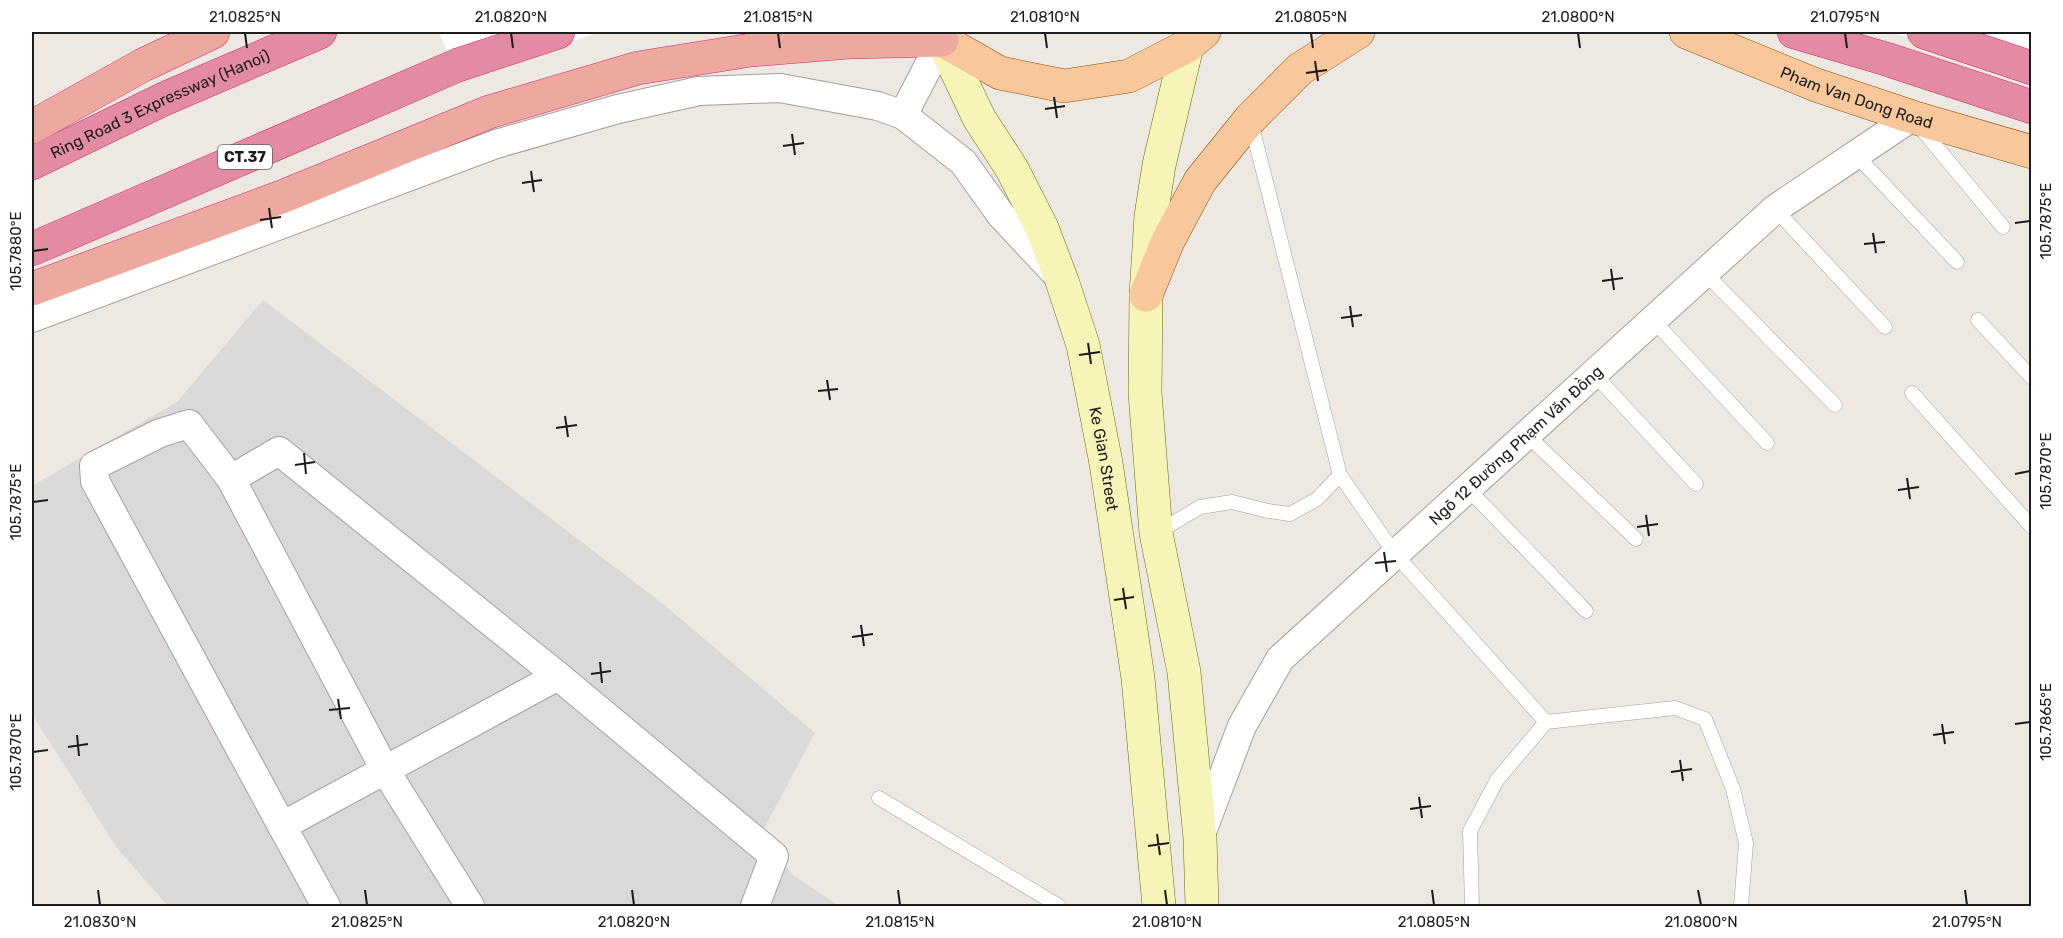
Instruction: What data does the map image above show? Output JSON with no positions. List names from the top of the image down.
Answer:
{
  "streets": {
    "highway": ["Ring Road 3 Expressway (Hanoi)", "CT.37"],
    "main road": ["Pham Van Dong Road", "Ke Gian Street"],
    "street": ["Ngõ 12 Đường Phạm Văn Đồng"]
  },
  "crossings": [
    ["Pham Van Dong Road", "Ngõ 12 Đường Phạm Văn Đồng"]
  ],
  "coordinates": [
    "21.0825°N",
    "21.0820°N",
    "21.0815°N",
    "21.0810°N",
    "21.0805°N",
    "21.0800°N",
    "21.0795°N",
    "105.7875°E",
    "105.7880°E",
    "105.7870°E",
    "105.7865°E",
    "21.0830°N"
  ]
}
